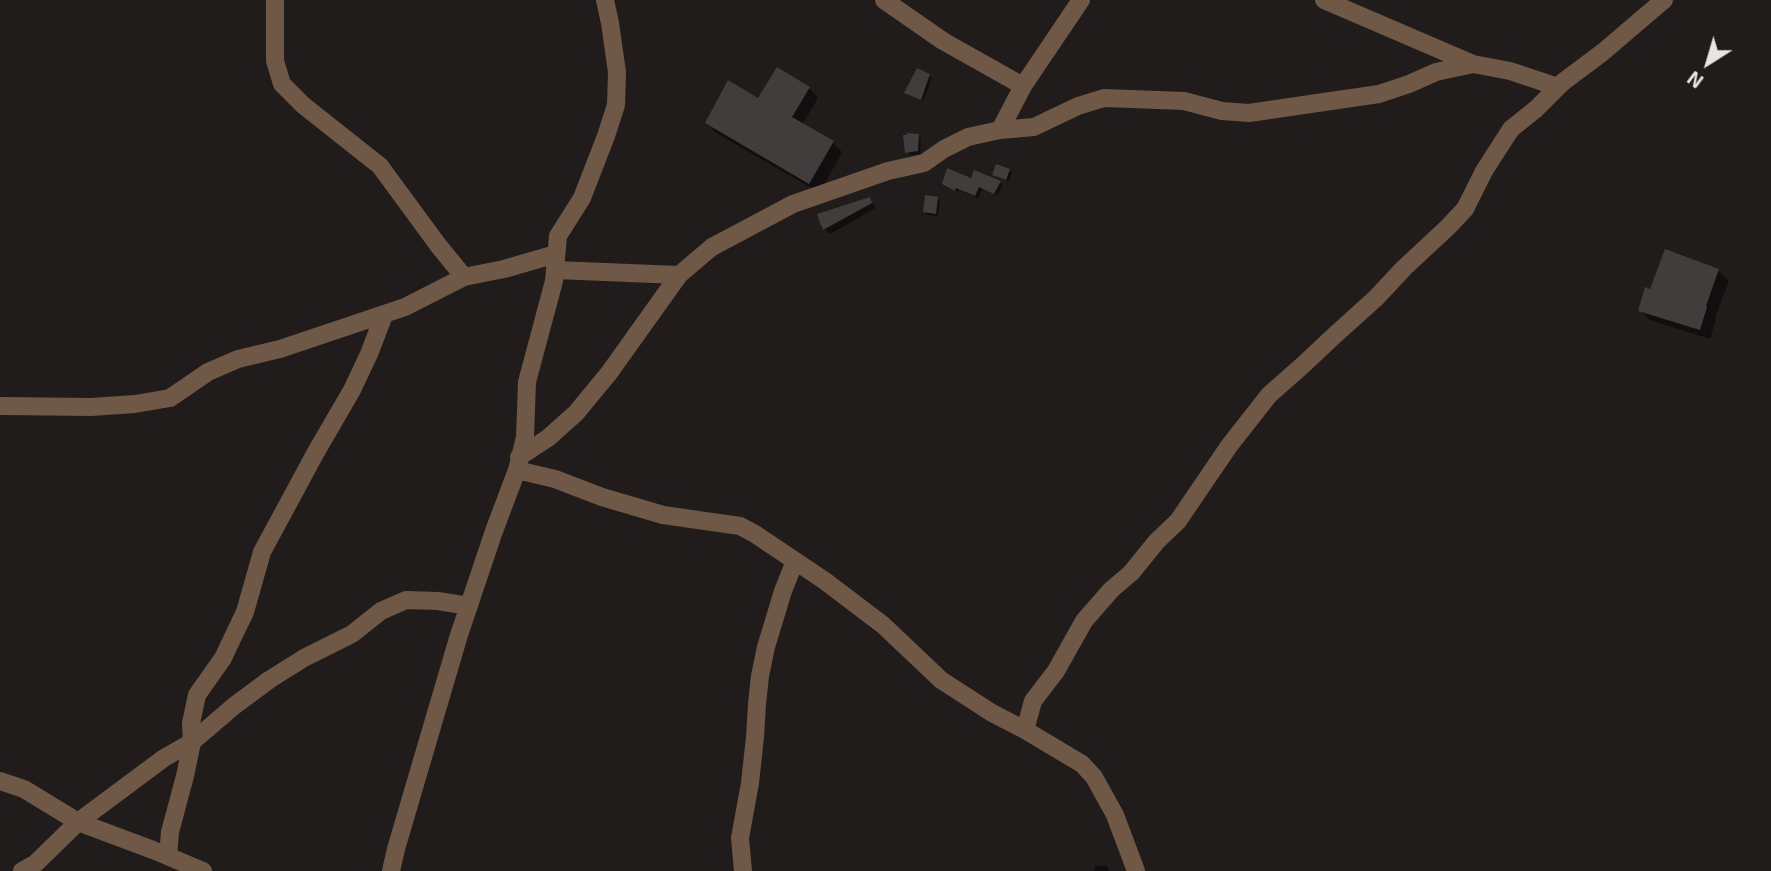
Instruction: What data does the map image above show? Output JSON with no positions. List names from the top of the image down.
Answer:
{
  "north": "bottom left"
}
